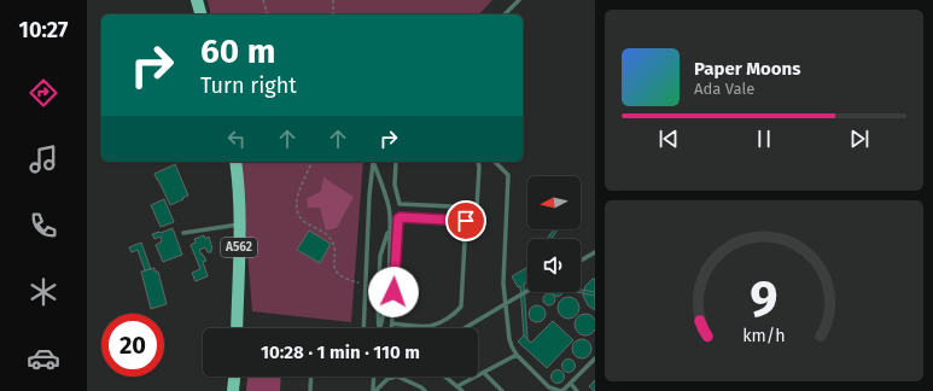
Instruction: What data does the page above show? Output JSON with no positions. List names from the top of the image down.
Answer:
{
  "streets": {
    "main road": ["A562"]
  },
  "north": "left",
  "page": {
    "tabs": "10:27",
    "turn": ["60 m", "Turn right"],
    "song": ["Paper Moons", "Ada Vale"],
    "limit": "20",
    "trip": "10:28 · 1 min · 110 m",
    "gauge": ["9", "km/h"]
  }
}
